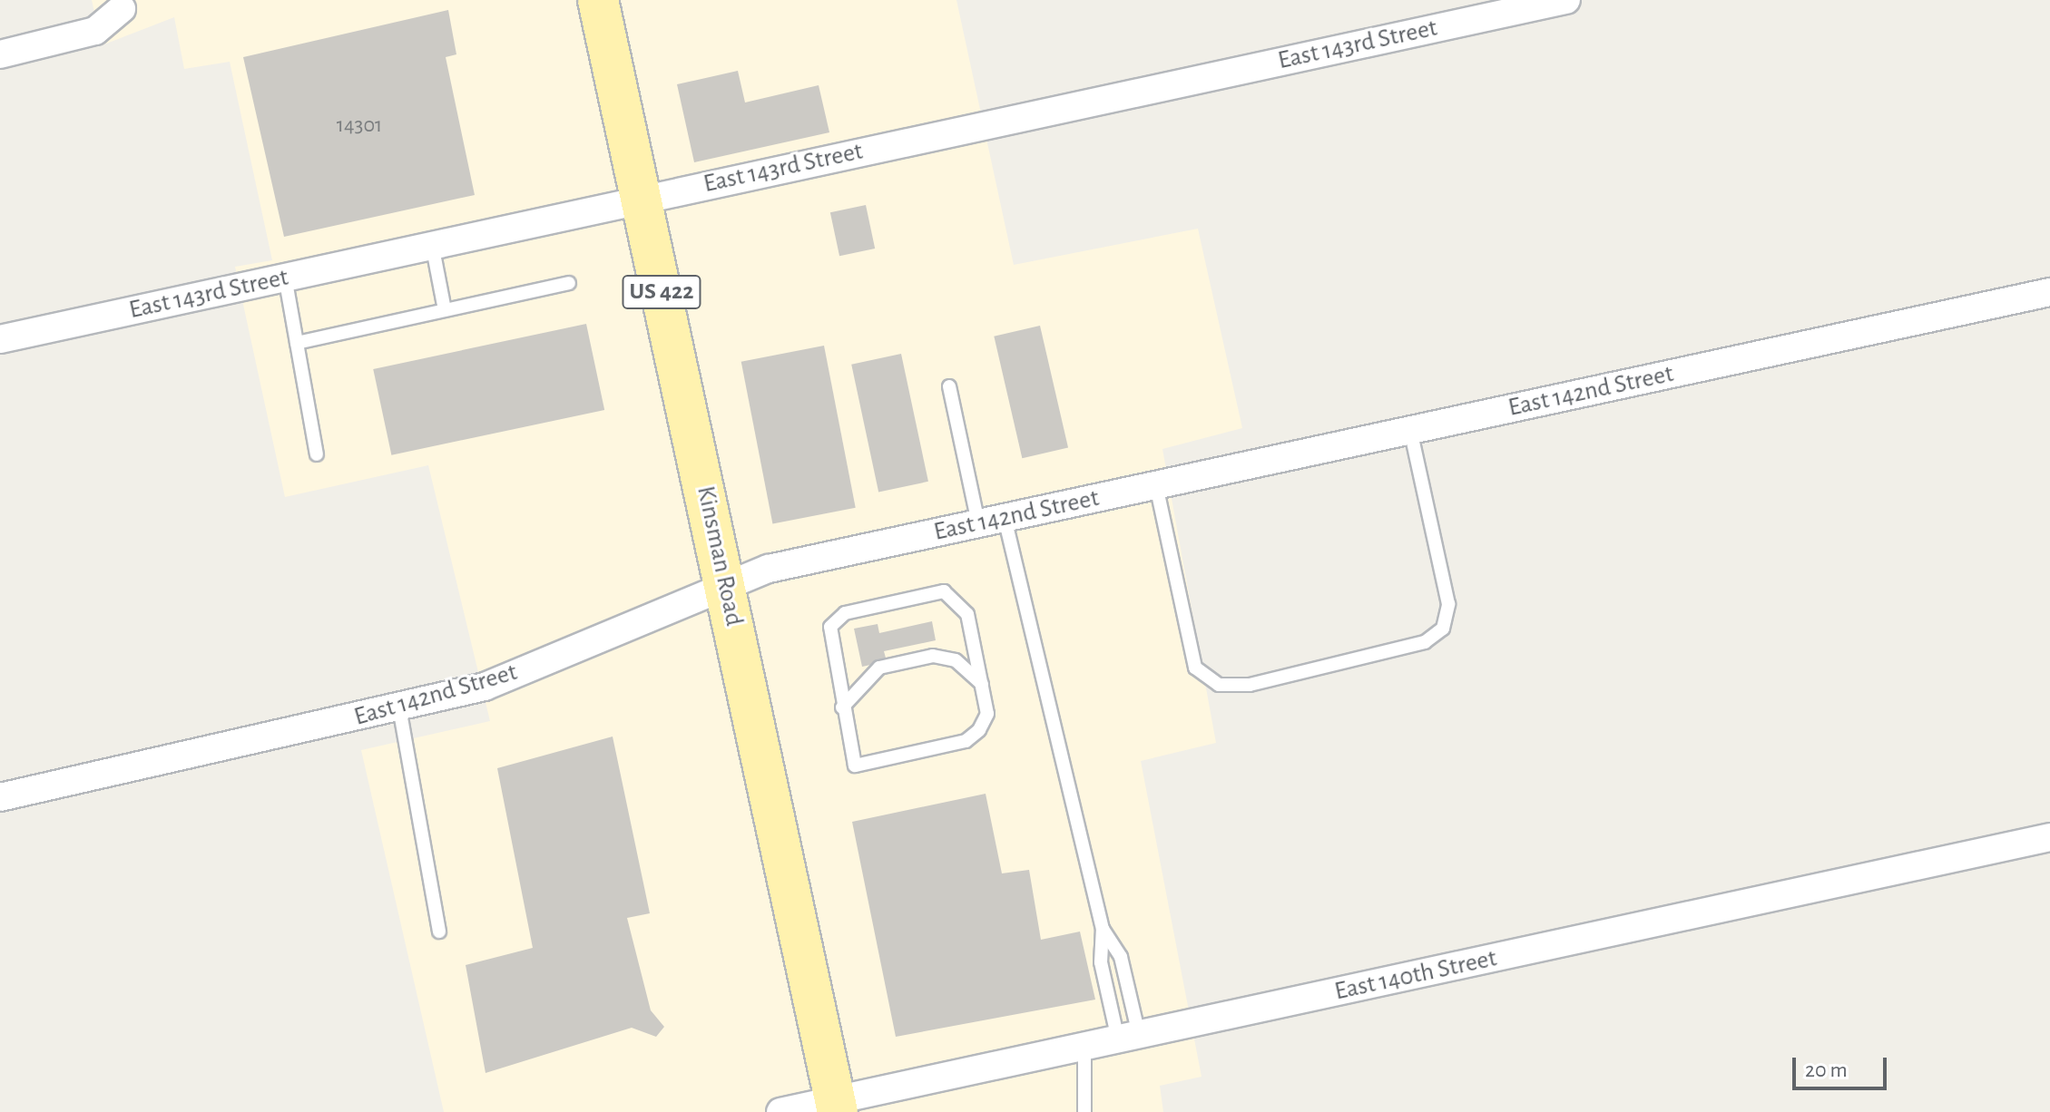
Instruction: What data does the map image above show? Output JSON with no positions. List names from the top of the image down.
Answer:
{
  "streets": {
    "main road": ["US 422", "Kinsman Road"],
    "street": ["East 143rd Street", "East 142nd Street", "East 140th Street"]
  },
  "crossings": [
    ["East 143rd Street", "Kinsman Road"],
    ["East 142nd Street", "Kinsman Road"],
    ["Kinsman Road", "East 140th Street"]
  ],
  "house_numbers": ["14301"],
  "scale_bar": "20 m"
}
